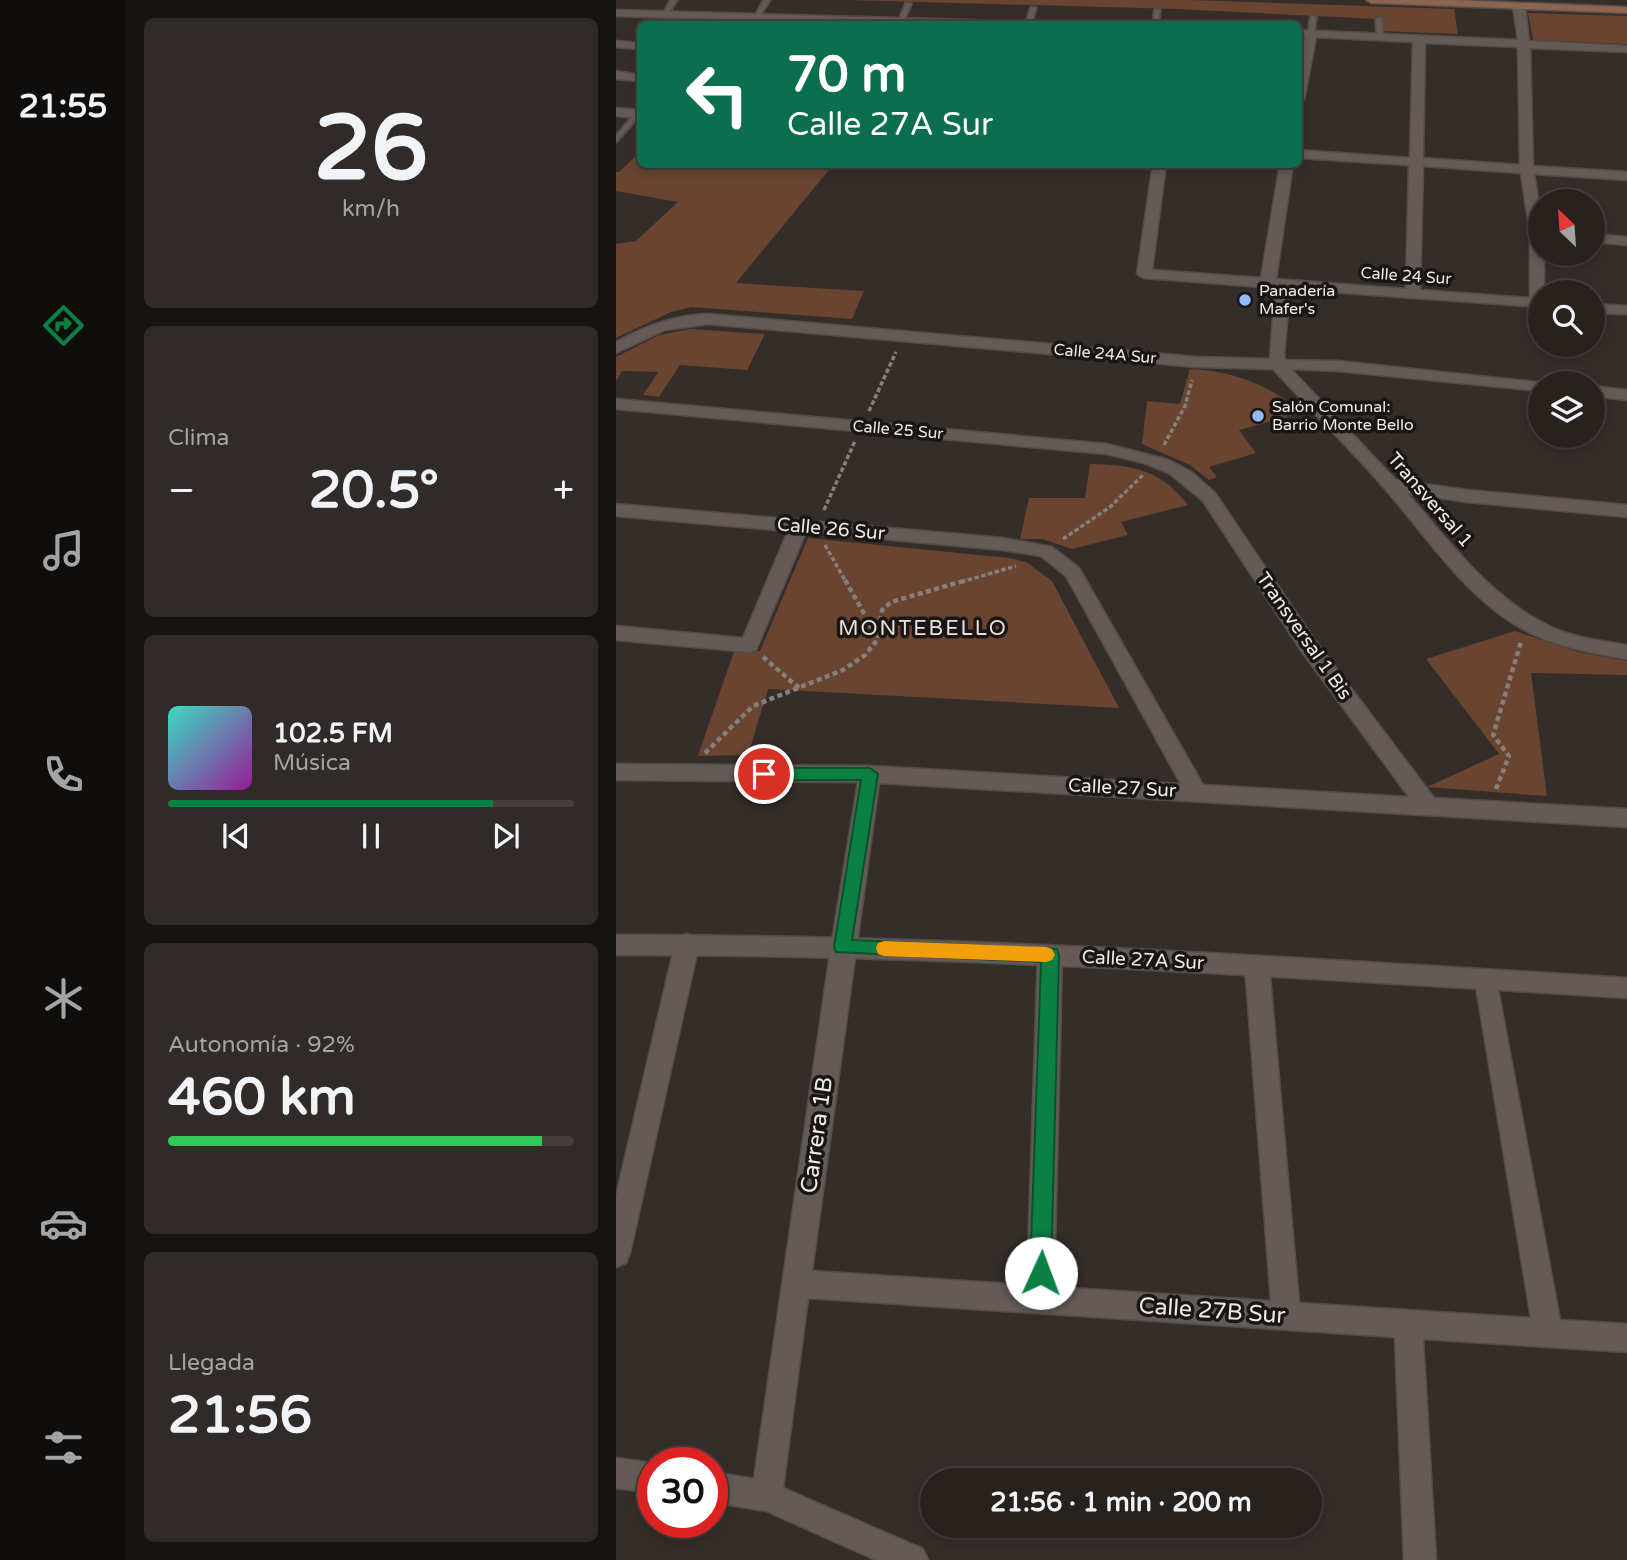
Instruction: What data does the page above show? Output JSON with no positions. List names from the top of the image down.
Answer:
{
  "streets": {
    "street": [
      "Calle 24 Sur",
      "Calle 24A Sur",
      "Calle 25 Sur",
      "Transversal 1",
      "Calle 26 Sur",
      "Transversal 1 Bis",
      "Calle 27 Sur",
      "Calle 27A Sur",
      "Carrera 1B",
      "Calle 27B Sur"
    ]
  },
  "crossings": [
    ["Calle 24A Sur", "Transversal 1"],
    ["Calle 25 Sur", "Transversal 1 Bis"],
    ["Transversal 1 Bis", "Calle 27 Sur"],
    ["Calle 27 Sur", "Carrera 1B"],
    ["Calle 27A Sur", "Carrera 1B"],
    ["Carrera 1B", "Calle 27B Sur"]
  ],
  "districts": ["MONTEBELLO"],
  "places": ["Panadería Mafer's", "Salón Comunal: Barrio Monte Bello"],
  "north": "top left",
  "page": {
    "tabs": "21:55",
    "tile": [
      ["26", "km/h"],
      "Clima",
      ["Autonomía · 92%", "460 km"],
      ["Llegada", "21:56"]
    ],
    "turn": ["70 m", "Calle 27A Sur"],
    "heat": ["−", "20.5°", "+"],
    "song": ["102.5 FM", "Música"],
    "limit": "30",
    "trip": "21:56 · 1 min · 200 m"
  }
}
